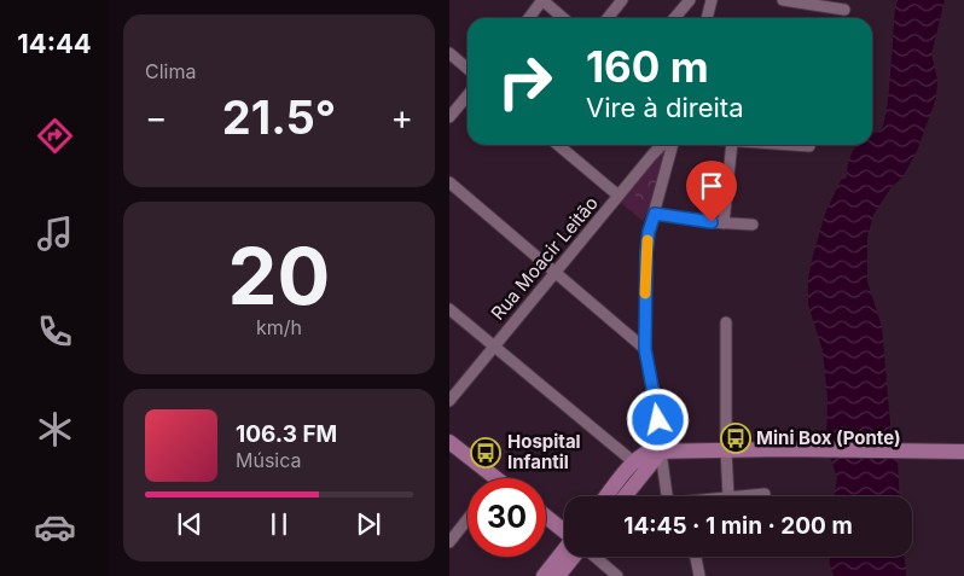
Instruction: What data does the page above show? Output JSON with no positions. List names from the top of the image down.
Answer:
{
  "streets": {
    "street": ["Rua Moacir Leitão"]
  },
  "places": {
    "bus stop": ["Mini Box (Ponte)", "Hospital Infantil"]
  },
  "page": {
    "tabs": "14:44",
    "tile": [
      "Clima",
      ["20", "km/h"]
    ],
    "turn": ["160 m", "Vire à direita"],
    "heat": ["−", "21.5°", "+"],
    "song": ["106.3 FM", "Música"],
    "limit": "30",
    "trip": "14:45 · 1 min · 200 m"
  }
}
